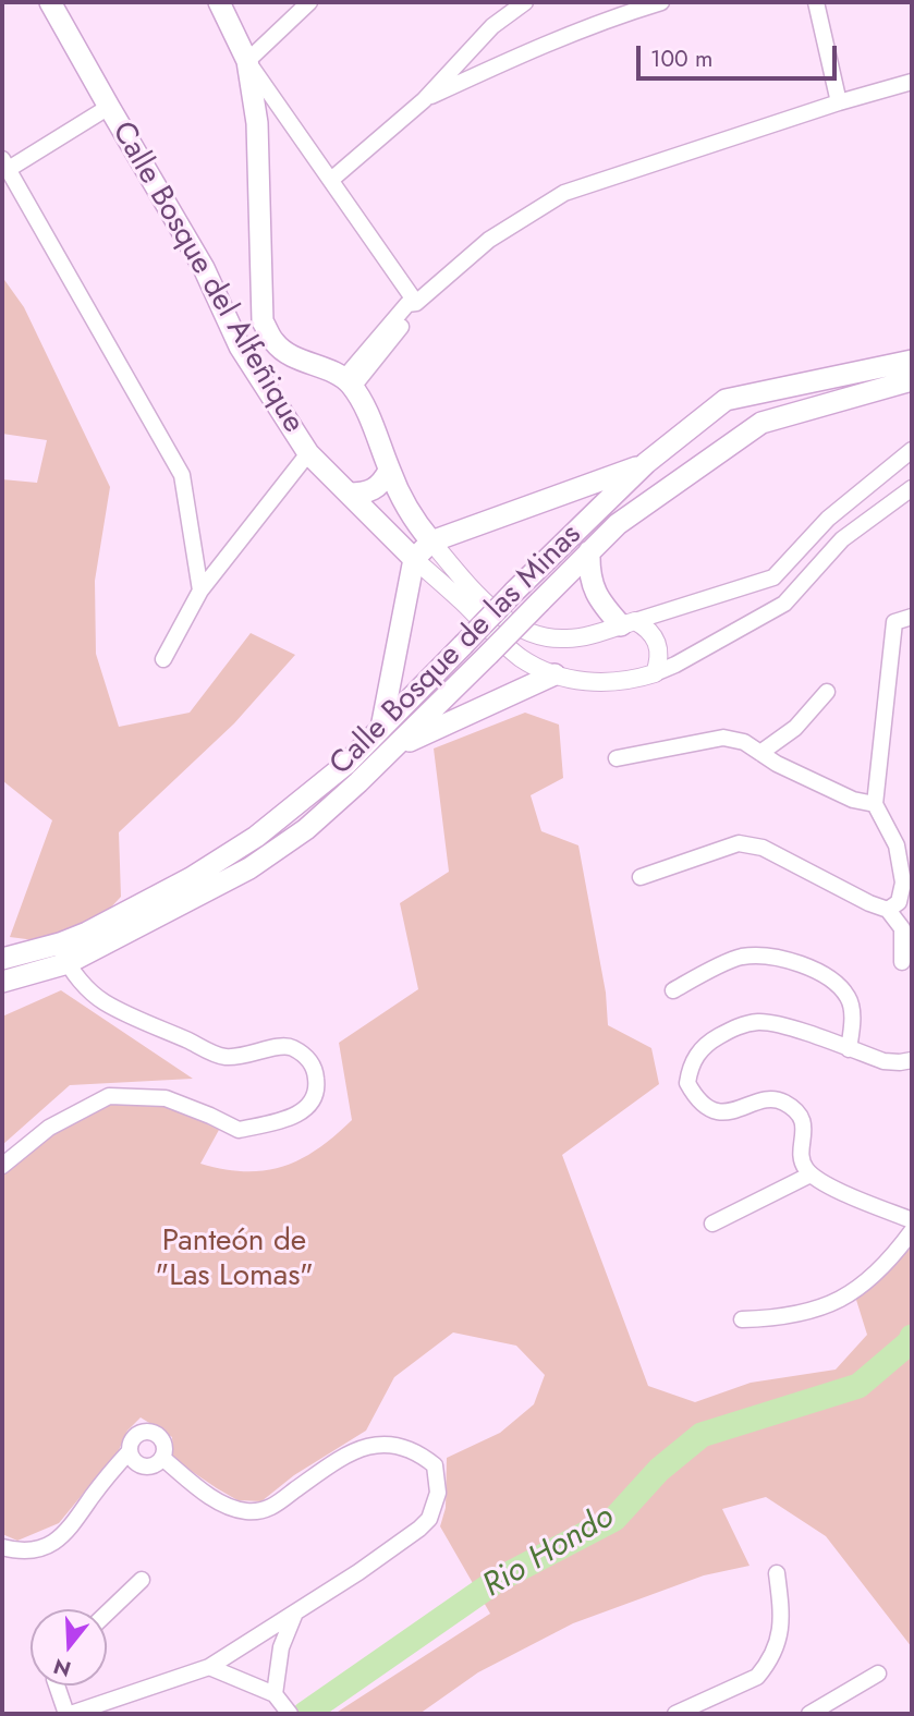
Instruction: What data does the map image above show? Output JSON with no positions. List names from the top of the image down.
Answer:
{
  "streets": {
    "main road": ["Calle Bosque del Alfeñique", "Calle Bosque de las Minas"]
  },
  "water": ["Rio Hondo"],
  "parks": ["Panteón de \"Las Lomas\""],
  "scale_bar": "100 m",
  "north": "bottom"
}
